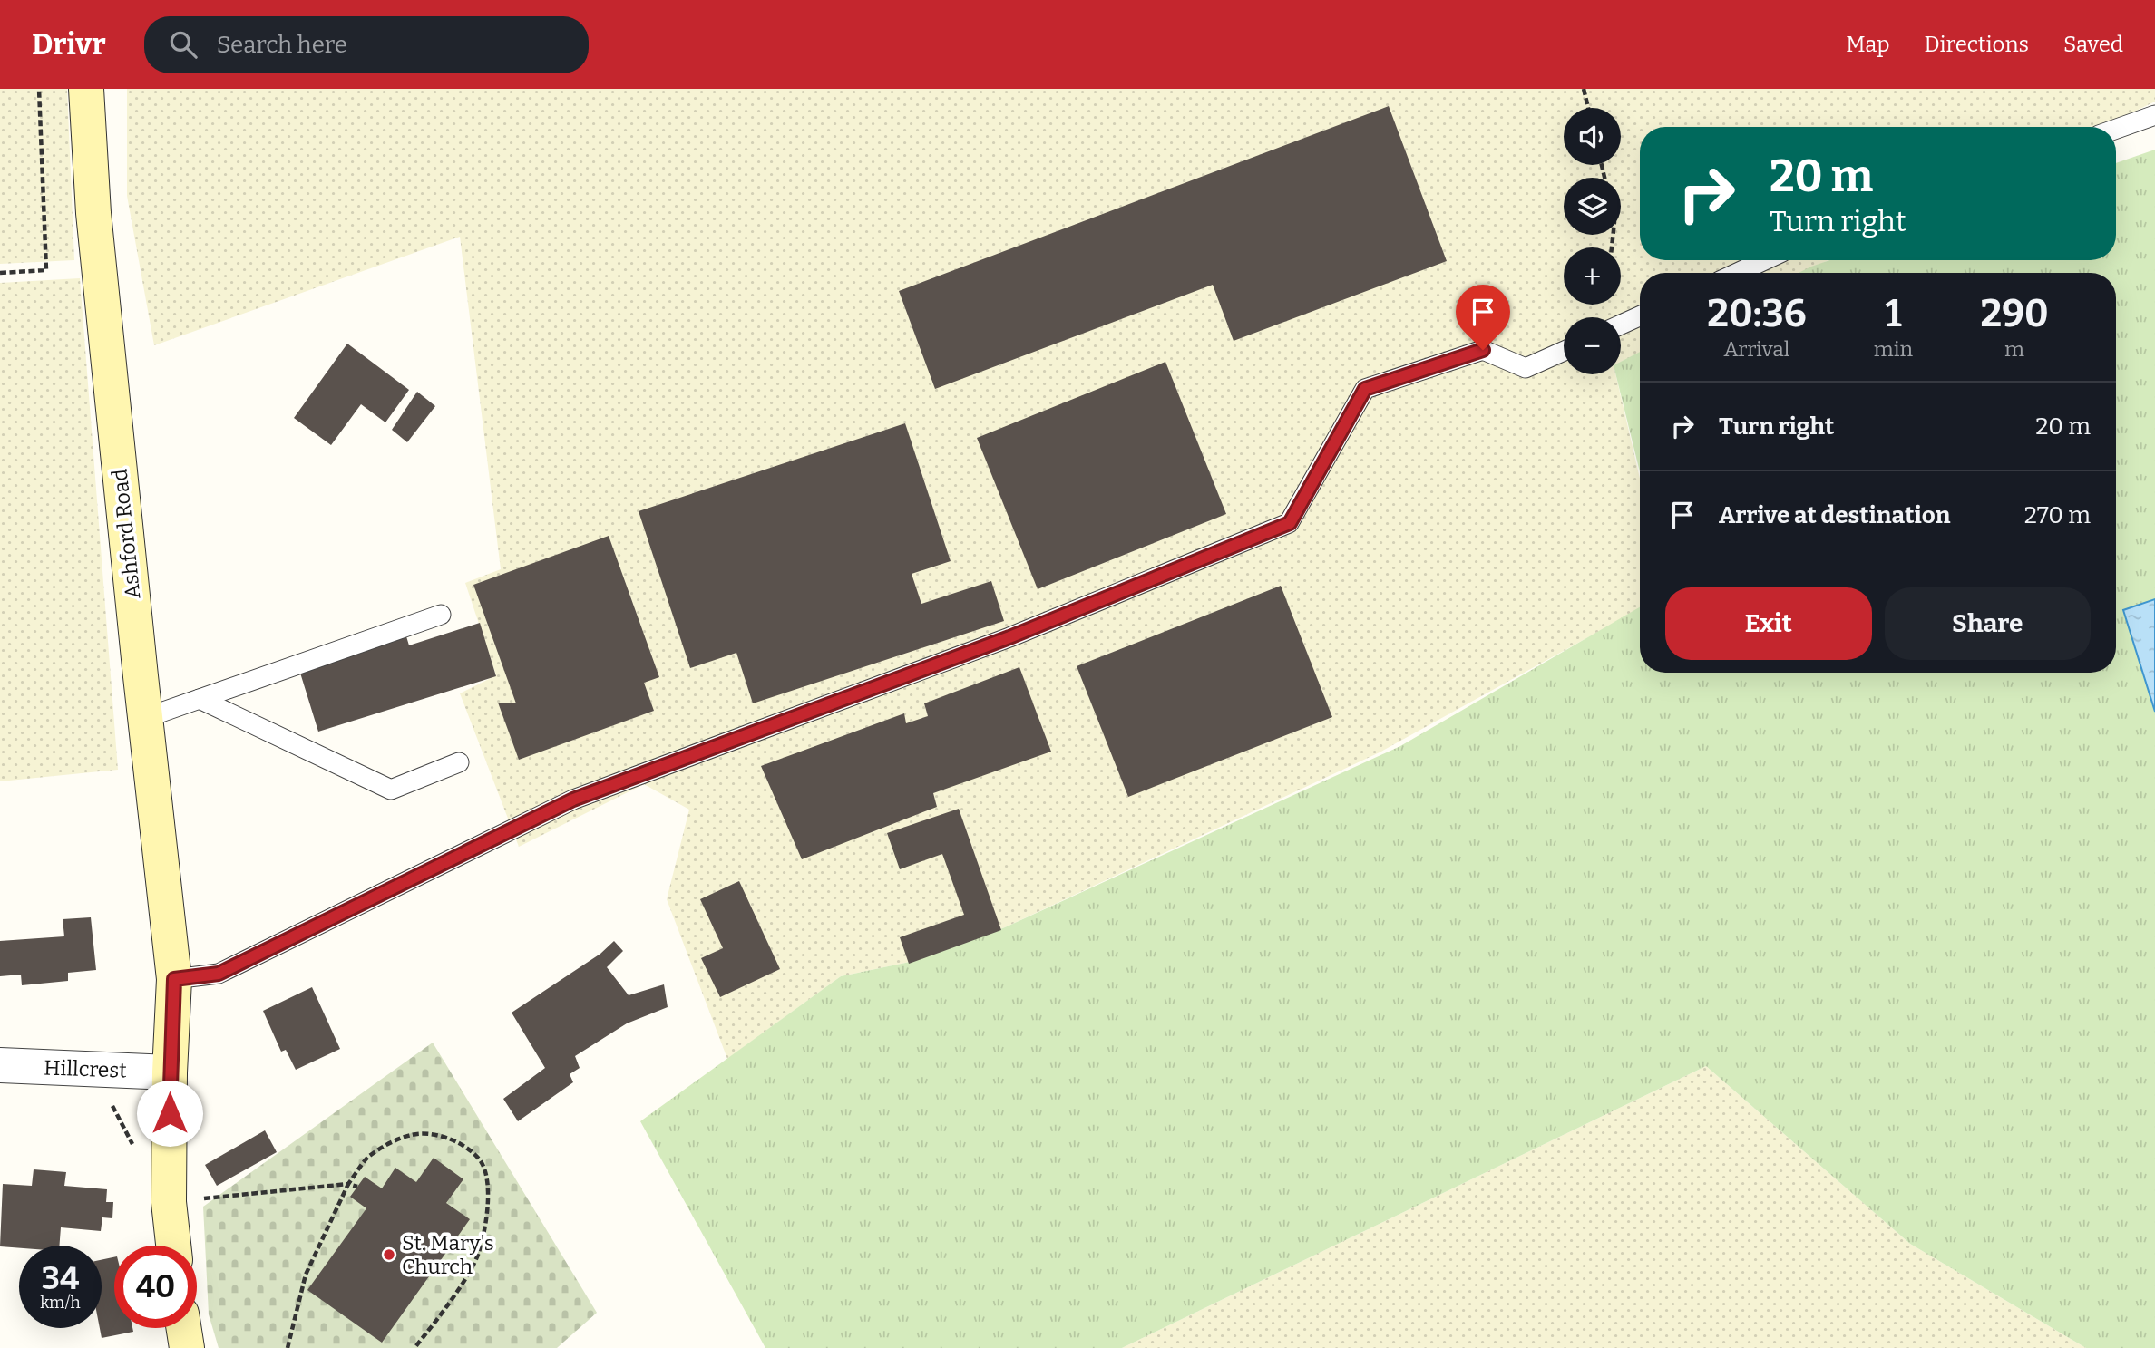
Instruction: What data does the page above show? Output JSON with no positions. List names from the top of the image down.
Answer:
{
  "streets": {
    "street": ["Ashford Road", "Hillcrest"]
  },
  "crossings": [
    ["Ashford Road", "Hillcrest"]
  ],
  "places": ["St. Mary's Church"],
  "page": {
    "header": "Drivr",
    "search": "Search here",
    "nav": ["Map", "Directions", "Saved"],
    "map_buttons": ["+", "−"],
    "turn": ["20 m", "Turn right"],
    "eta": [
      "20:36",
      "Arrival",
      "1",
      "min",
      "290",
      "m"
    ],
    "list": [
      {
        "name": "Turn right",
        "value": "20 m"
      },
      {
        "name": "Arrive at destination",
        "value": "270 m"
      }
    ],
    "buttons": ["Exit", "Share"],
    "speed": "34 km/h",
    "limit": "40"
  }
}
